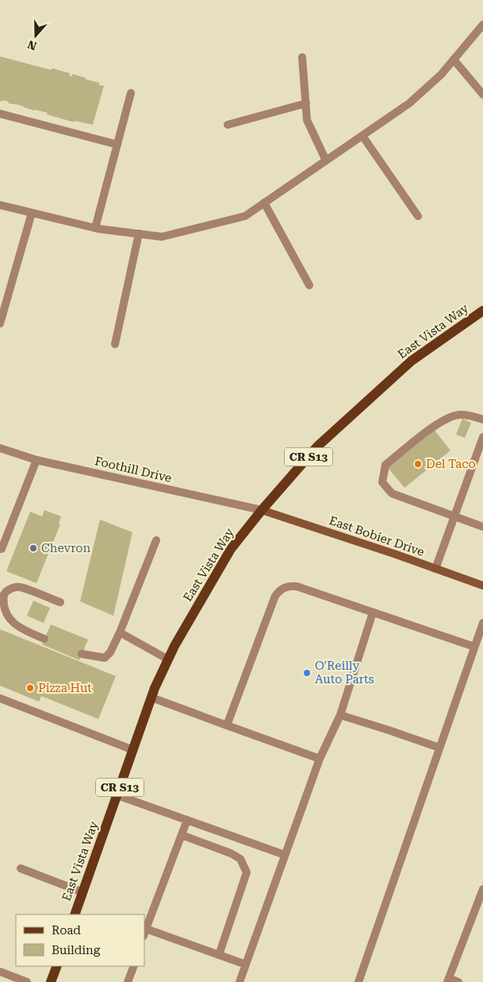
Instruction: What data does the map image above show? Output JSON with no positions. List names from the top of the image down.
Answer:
{
  "streets": {
    "main road": ["East Vista Way", "CR S13", "East Bobier Drive"],
    "street": ["Foothill Drive"]
  },
  "crossings": [
    ["East Vista Way", "Foothill Drive"],
    ["East Vista Way", "East Bobier Drive"],
    ["Foothill Drive", "East Bobier Drive"]
  ],
  "places": [
    "Del Taco",
    "Chevron",
    "O'Reilly Auto Parts",
    "Pizza Hut"
  ],
  "legend": ["Road", "Building"],
  "north": "bottom"
}
